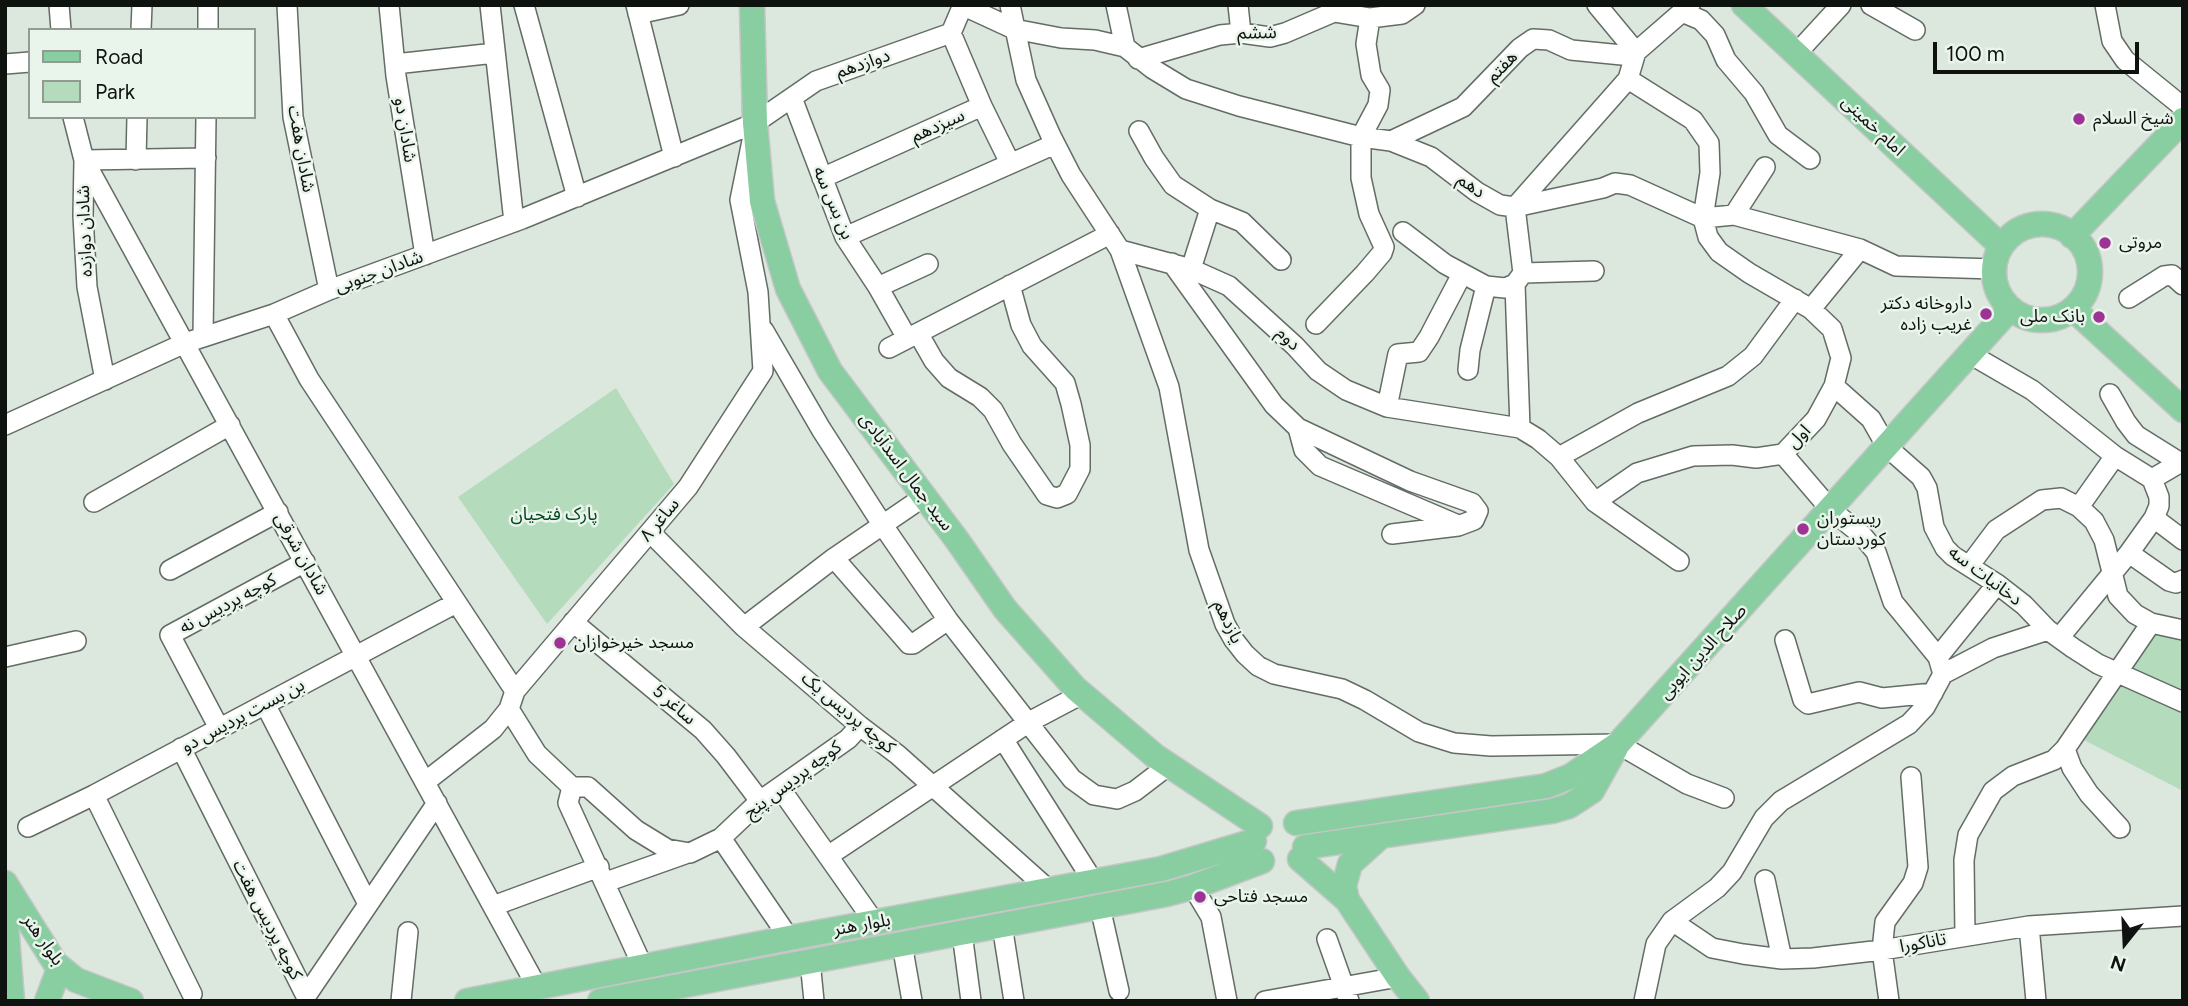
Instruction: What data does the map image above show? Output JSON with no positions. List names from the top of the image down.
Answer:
{
  "streets": {
    "main road": [
      "امام خمینی",
      "سید جمال اسدآبادی",
      "صلاح الدین ایوبی",
      "بلوار هنر"
    ],
    "street": [
      "ششم",
      "دوازدهم",
      "هفتم",
      "سیزدهم",
      "شادان دو",
      "شادان هفت",
      "دهم",
      "بن بس سه",
      "شادان دوازده",
      "شادان جنوبی",
      "دوم",
      "اول",
      "ساغر ٨",
      "شادان شرقی",
      "دخانیات سه",
      "کوچه پردیس نه",
      "یازدهم",
      "ساغر 5",
      "کوچه پردیس یک",
      "بن بست پردیس دو",
      "کوچه پردیس پنج",
      "کوچه پردیس هفت",
      "تاناکورا"
    ]
  },
  "crossings": [
    ["ششم", "دهم"],
    ["دوازدهم", "سیزدهم"],
    ["دوازدهم", "بن بس سه"],
    ["دوازدهم", "شادان جنوبی"],
    ["دوازدهم", "سید جمال اسدآبادی"],
    ["دوازدهم", "ساغر ٨"],
    ["هفتم", "دهم"],
    ["سیزدهم", "بن بس سه"],
    ["امام خمینی", "صلاح الدین ایوبی"],
    ["شادان دو", "شادان جنوبی"],
    ["شادان هفت", "شادان جنوبی"],
    ["شادان دوازده", "شادان جنوبی"],
    ["شادان دوازده", "شادان شرقی"],
    ["شادان جنوبی", "سید جمال اسدآبادی"],
    ["شادان جنوبی", "ساغر ٨"],
    ["شادان جنوبی", "شادان شرقی"],
    ["دوم", "اول"],
    ["دوم", "یازدهم"],
    ["اول", "دخانیات سه"],
    ["سید جمال اسدآبادی", "ساغر ٨"],
    ["سید جمال اسدآبادی", "صلاح الدین ایوبی"],
    ["سید جمال اسدآبادی", "بلوار هنر"],
    ["ساغر ٨", "شادان شرقی"],
    ["ساغر ٨", "ساغر 5"],
    ["ساغر ٨", "کوچه پردیس یک"],
    ["شادان شرقی", "کوچه پردیس نه"],
    ["شادان شرقی", "بن بست پردیس دو"],
    ["شادان شرقی", "کوچه پردیس پنج"],
    ["شادان شرقی", "کوچه پردیس هفت"],
    ["شادان شرقی", "بلوار هنر"],
    ["دخانیات سه", "صلاح الدین ایوبی"],
    ["کوچه پردیس نه", "بن بست پردیس دو"],
    ["یازدهم", "صلاح الدین ایوبی"],
    ["صلاح الدین ایوبی", "بلوار هنر"],
    ["ساغر 5", "کوچه پردیس پنج"],
    ["کوچه پردیس یک", "کوچه پردیس پنج"],
    ["کوچه پردیس یک", "بلوار هنر"],
    ["بن بست پردیس دو", "کوچه پردیس هفت"]
  ],
  "parks": ["پارک فتحیان"],
  "places": [
    "شیخ السلام",
    "مروتی",
    "داروخانه دکتر غریب زاده",
    "بانک ملی",
    "ریستوران کوردستان",
    "مسجد خیرخوازان",
    "مسجد فتاحی"
  ],
  "legend": ["Road", "Park"],
  "scale_bar": "100 m",
  "north": "bottom"
}
